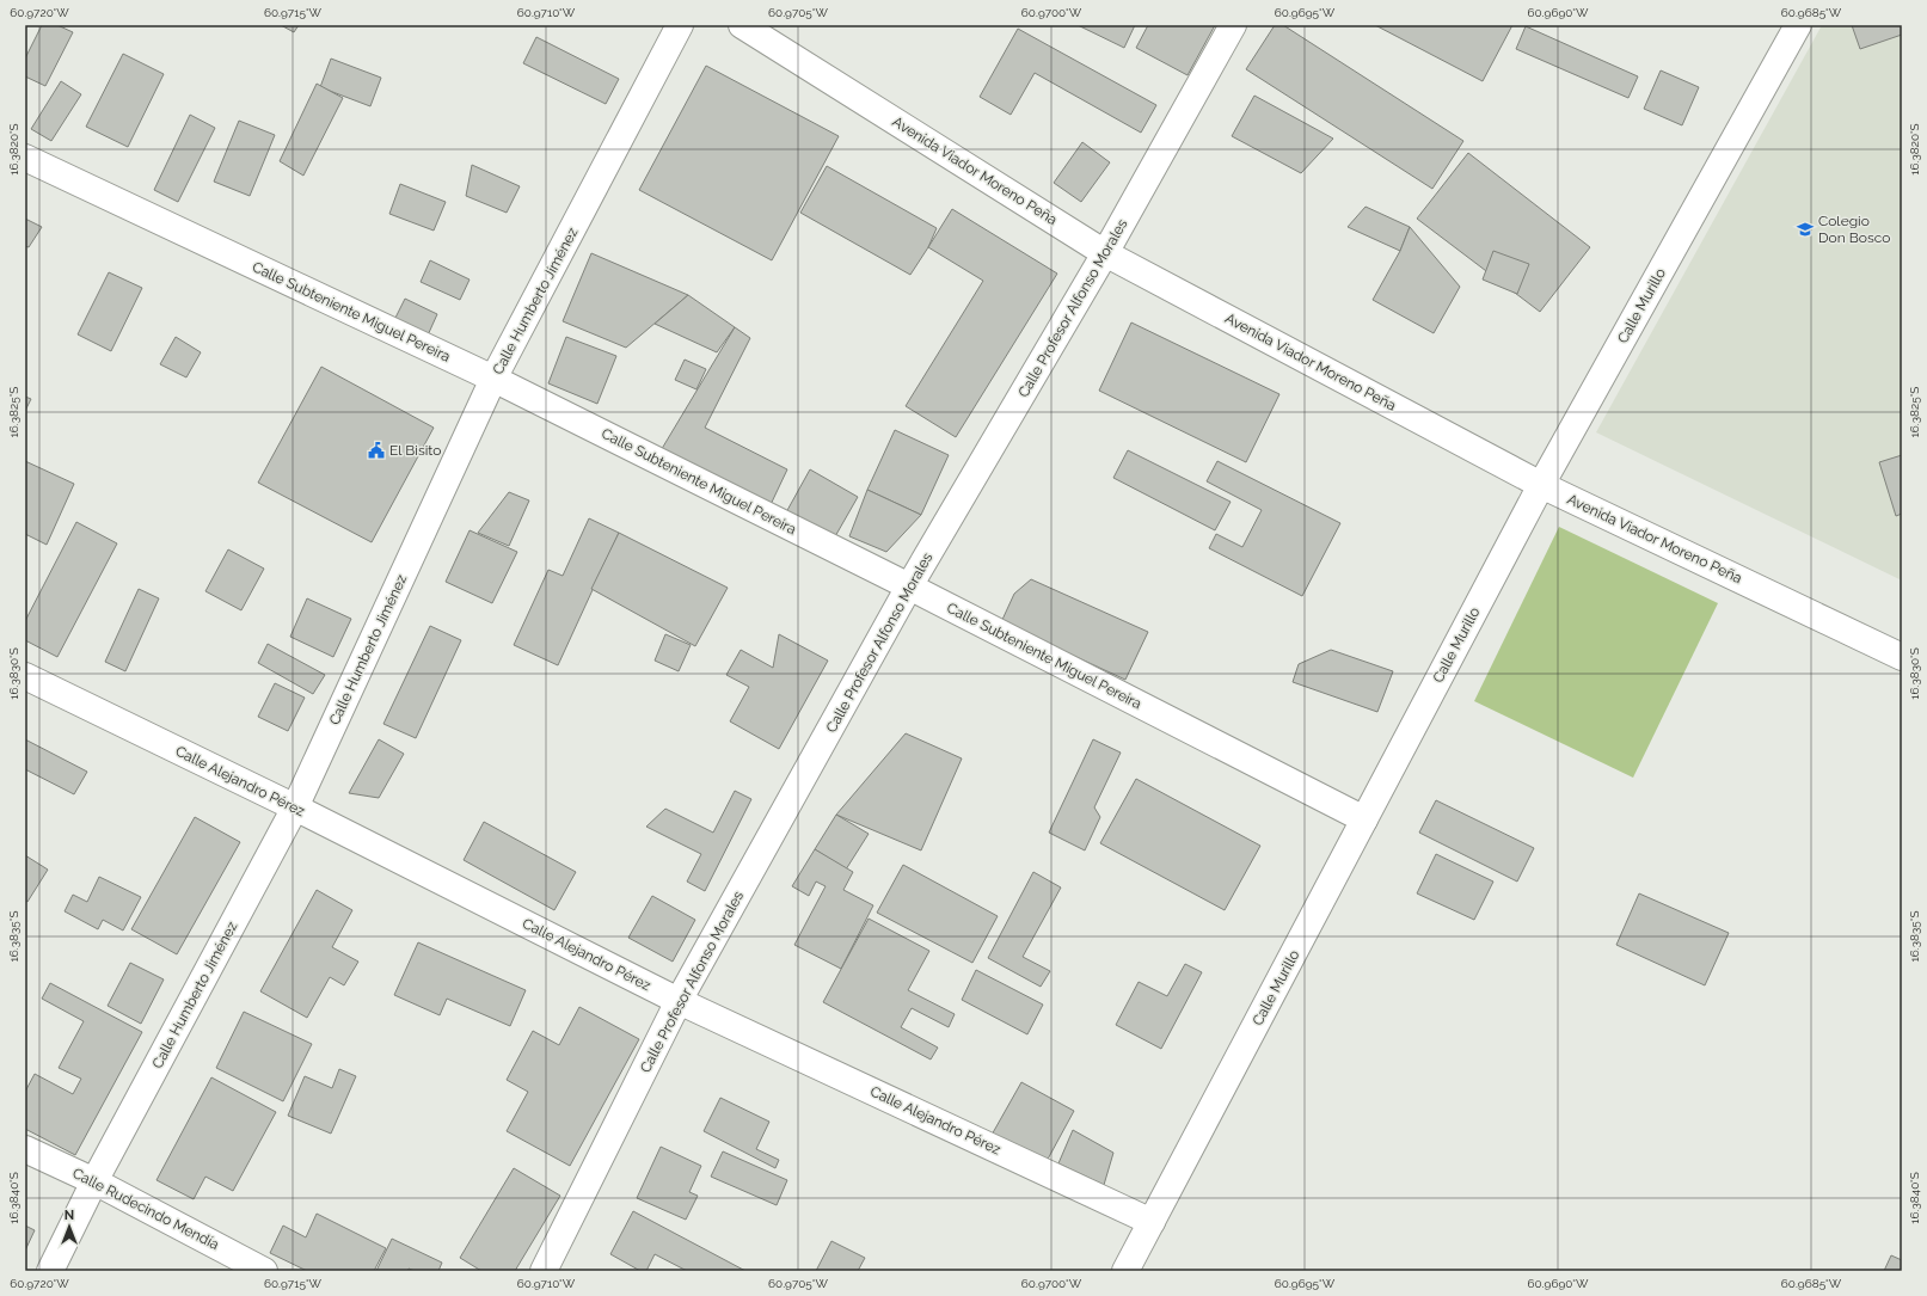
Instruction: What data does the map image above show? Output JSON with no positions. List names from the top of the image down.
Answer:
{
  "streets": {
    "street": [
      "Avenida Viador Moreno Peña",
      "Calle Humberto Jiménez",
      "Calle Murillo",
      "Calle Profesor Alfonso Morales",
      "Calle Subteniente Miguel Pereira",
      "Calle Alejandro Pérez",
      "Calle Rudecindo Mendía"
    ]
  },
  "crossings": [
    ["Avenida Viador Moreno Peña", "Calle Murillo"],
    ["Avenida Viador Moreno Peña", "Calle Profesor Alfonso Morales"],
    ["Calle Humberto Jiménez", "Calle Subteniente Miguel Pereira"],
    ["Calle Humberto Jiménez", "Calle Alejandro Pérez"],
    ["Calle Humberto Jiménez", "Calle Rudecindo Mendía"],
    ["Calle Murillo", "Calle Subteniente Miguel Pereira"],
    ["Calle Murillo", "Calle Alejandro Pérez"],
    ["Calle Profesor Alfonso Morales", "Calle Subteniente Miguel Pereira"],
    ["Calle Profesor Alfonso Morales", "Calle Alejandro Pérez"]
  ],
  "places": {
    "school or university": ["Colegio Don Bosco"],
    "public building": ["El Bisito"]
  },
  "north": "top",
  "coordinates": [
    "60.9720°W",
    "60.9715°W",
    "60.9710°W",
    "60.9705°W",
    "60.9700°W",
    "60.9695°W",
    "60.9690°W",
    "60.9685°W",
    "16.3820°S",
    "16.3825°S",
    "16.3830°S",
    "16.3835°S",
    "16.3840°S"
  ]
}
